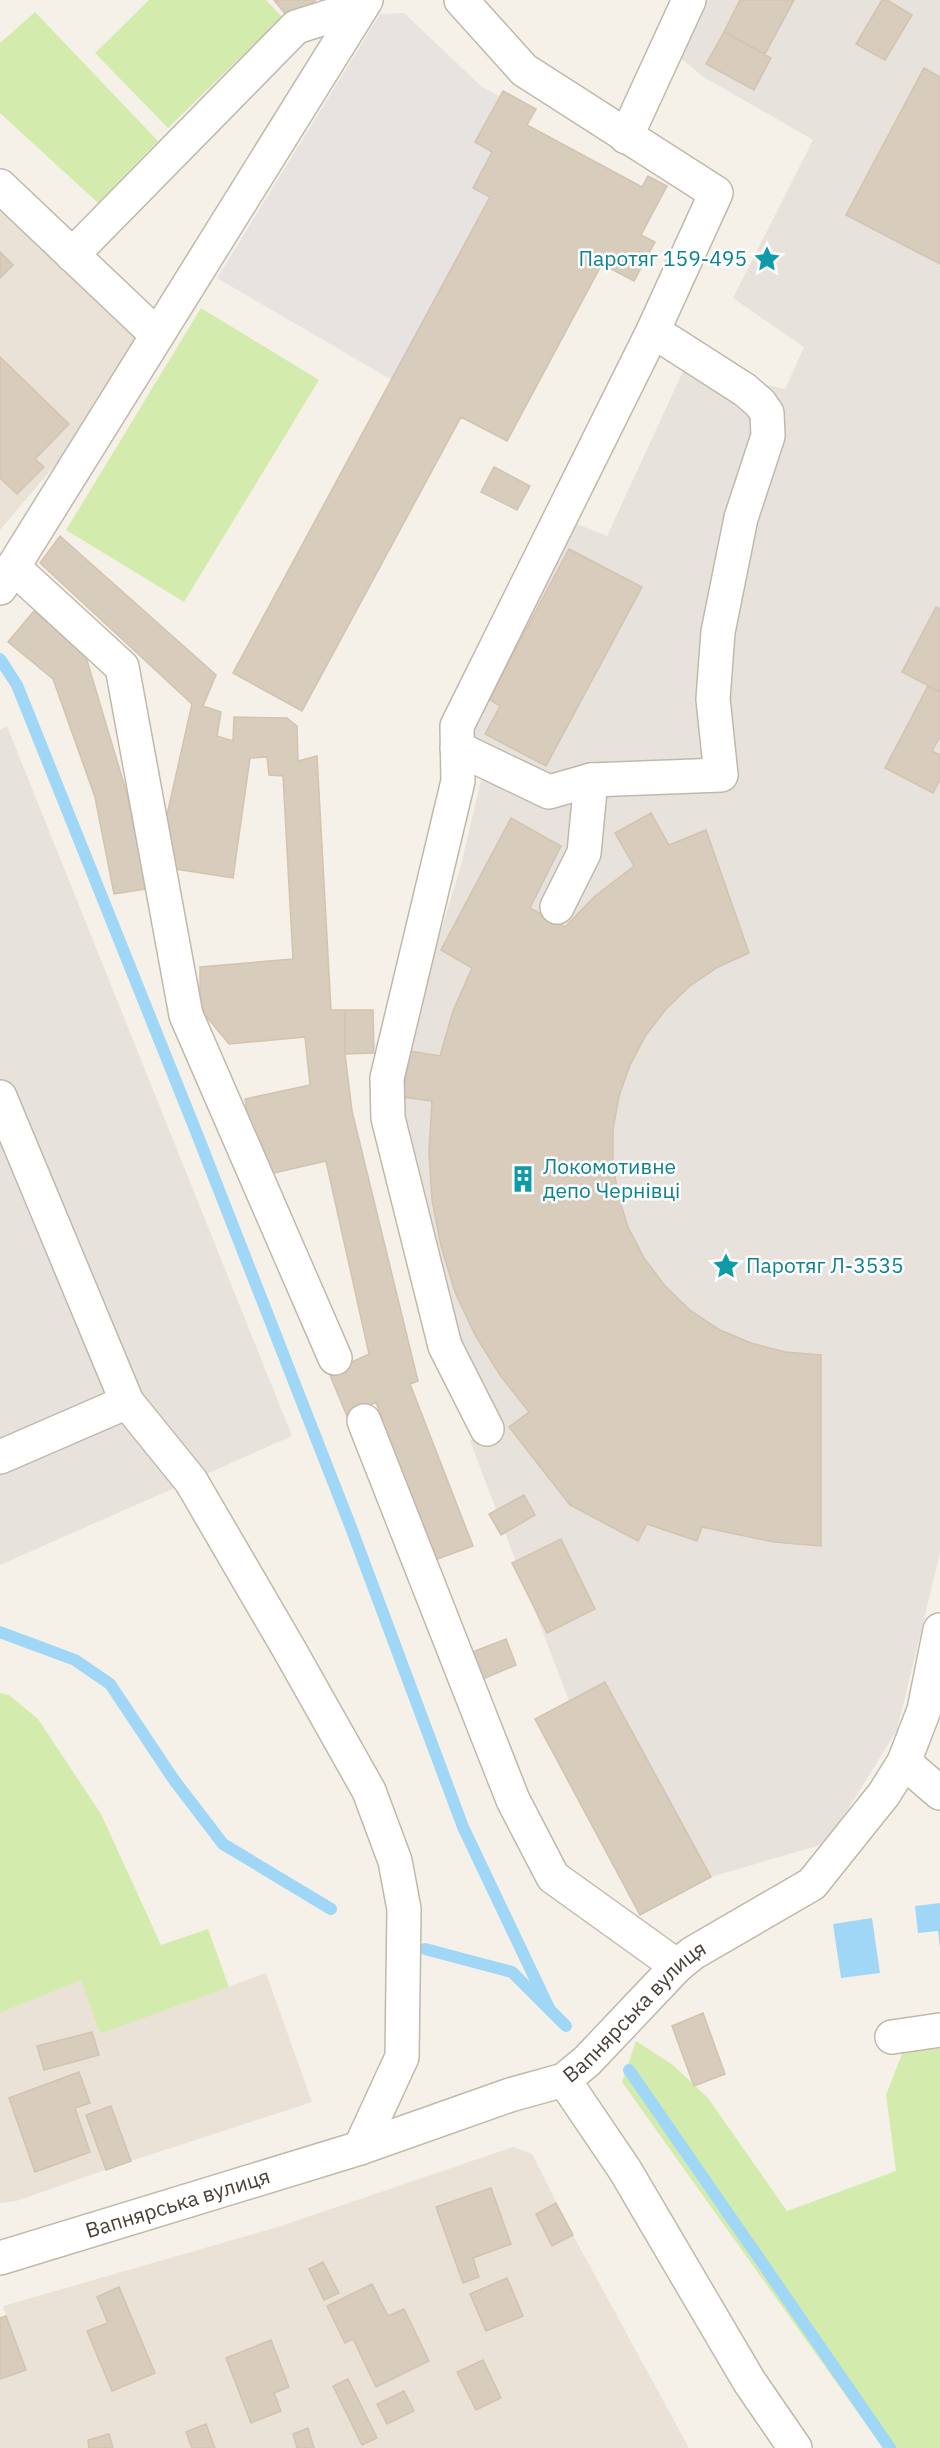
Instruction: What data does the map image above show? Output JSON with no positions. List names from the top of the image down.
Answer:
{
  "streets": {
    "street": ["Вапнярська вулиця"]
  },
  "places": {
    "place": ["Паротяг 159-495", "Паротяг Л-3535"],
    "building": ["Локомотивне депо Чернівці"]
  }
}
